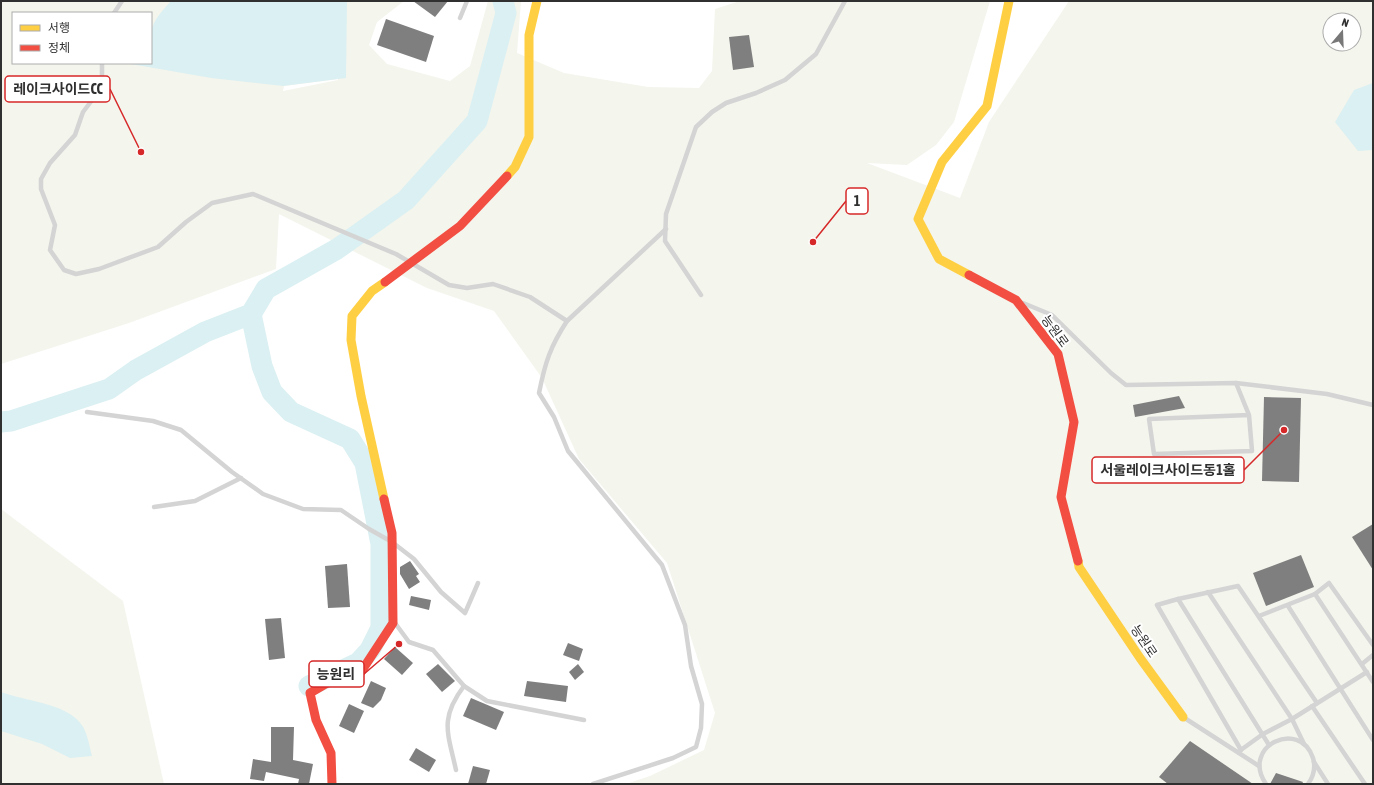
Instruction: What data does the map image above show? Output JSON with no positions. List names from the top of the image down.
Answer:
{
  "streets": {
    "street": ["능원로"]
  },
  "places": [
    "레이크사이드CC",
    "1",
    "서울레이크사이드동1홀",
    "능원리"
  ],
  "legend": ["서행", "정체"],
  "north": "top"
}
